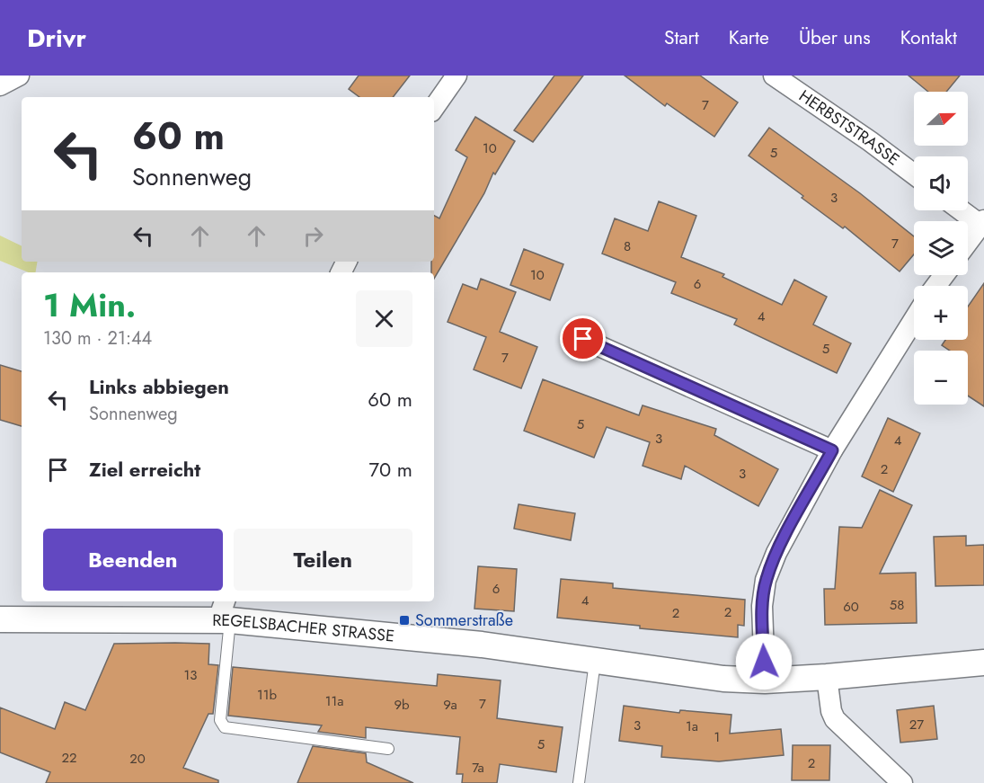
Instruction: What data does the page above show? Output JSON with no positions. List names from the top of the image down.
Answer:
{
  "streets": {
    "street": ["HERBSTSTRASSE", "REGELSBACHER STRASSE"]
  },
  "places": {
    "transit": ["Sommerstraße"]
  },
  "house_numbers": [
    "7",
    "10",
    "5",
    "3",
    "7",
    "8",
    "10",
    "6",
    "4",
    "5",
    "7",
    "5",
    "3",
    "4",
    "2",
    "3",
    "6",
    "4",
    "58",
    "60",
    "2",
    "2",
    "13",
    "11b",
    "11a",
    "7",
    "9b",
    "9a",
    "27",
    "3",
    "1a",
    "1",
    "5",
    "22",
    "20",
    "2",
    "7a"
  ],
  "north": "right",
  "page": {
    "header": "Drivr",
    "nav": [
      "Start",
      "Karte",
      "Über uns",
      "Kontakt"
    ],
    "map_buttons": ["+", "−"],
    "turn": ["60 m", "Sonnenweg"],
    "heading": ["1 Min.", "130 m · 21:44"],
    "list": [
      {
        "name": "Links abbiegen",
        "note": "Sonnenweg",
        "value": "60 m"
      },
      {
        "name": "Ziel erreicht",
        "value": "70 m"
      }
    ],
    "buttons": ["Beenden", "Teilen"]
  }
}
